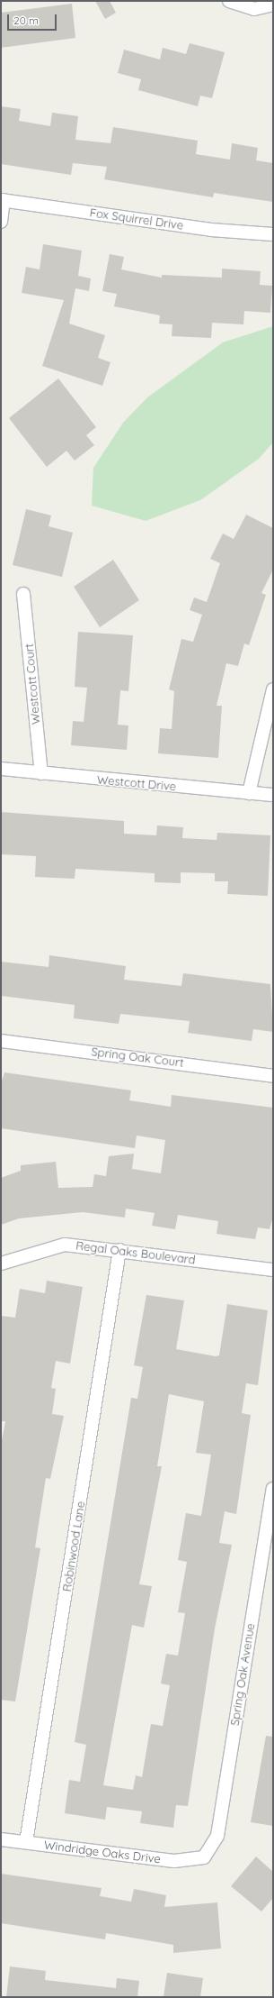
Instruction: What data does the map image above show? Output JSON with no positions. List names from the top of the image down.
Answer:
{
  "streets": {
    "street": [
      "Fox Squirrel Drive",
      "Westcott Court",
      "Westcott Drive",
      "Spring Oak Court",
      "Regal Oaks Boulevard",
      "Robinwood Lane",
      "Spring Oak Avenue",
      "Windridge Oaks Drive"
    ]
  },
  "crossings": [
    ["Westcott Court", "Westcott Drive"],
    ["Regal Oaks Boulevard", "Robinwood Lane"],
    ["Robinwood Lane", "Windridge Oaks Drive"],
    ["Spring Oak Avenue", "Windridge Oaks Drive"]
  ],
  "scale_bar": "20 m"
}
